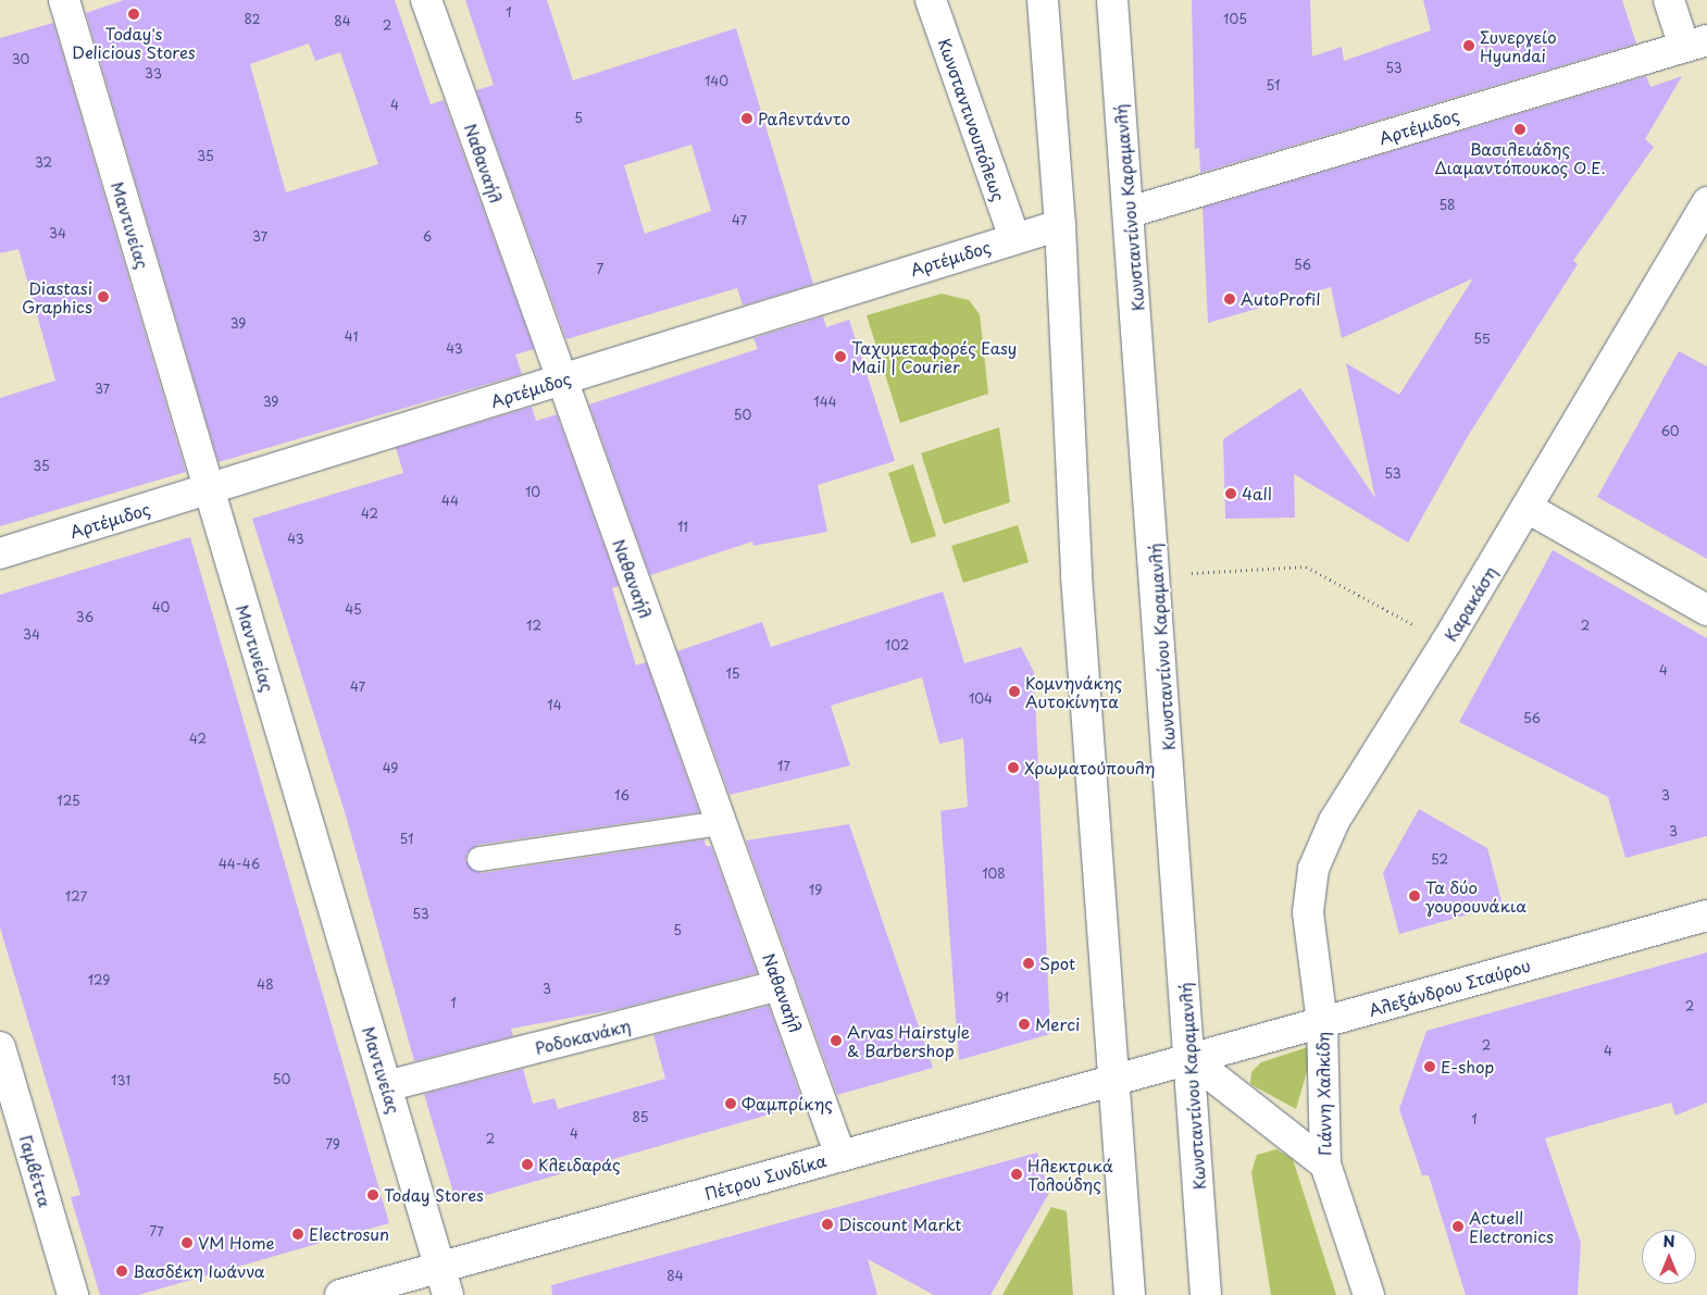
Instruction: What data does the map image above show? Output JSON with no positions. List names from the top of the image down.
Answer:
{
  "streets": {
    "street": [
      "Κωνσταντινουπόλεως",
      "Αρτέμιδος",
      "Ναθαναήλ",
      "Κωνσταντίνου Καραμανλή",
      "Μαντινείας",
      "Καρακάση",
      "Αλεξάνδρου Σταύρου",
      "Ροδοκανάκη",
      "Γιάννη Χαλκίδη",
      "Γαμβέττα",
      "Πέτρου Συνδίκα"
    ]
  },
  "crossings": [
    ["Κωνσταντινουπόλεως", "Αρτέμιδος"],
    ["Αρτέμιδος", "Ναθαναήλ"],
    ["Αρτέμιδος", "Κωνσταντίνου Καραμανλή"],
    ["Αρτέμιδος", "Μαντινείας"],
    ["Ναθαναήλ", "Ροδοκανάκη"],
    ["Ναθαναήλ", "Πέτρου Συνδίκα"],
    ["Κωνσταντίνου Καραμανλή", "Αλεξάνδρου Σταύρου"],
    ["Κωνσταντίνου Καραμανλή", "Γιάννη Χαλκίδη"],
    ["Κωνσταντίνου Καραμανλή", "Πέτρου Συνδίκα"],
    ["Μαντινείας", "Ροδοκανάκη"],
    ["Μαντινείας", "Πέτρου Συνδίκα"],
    ["Καρακάση", "Αλεξάνδρου Σταύρου"],
    ["Καρακάση", "Γιάννη Χαλκίδη"],
    ["Αλεξάνδρου Σταύρου", "Γιάννη Χαλκίδη"],
    ["Αλεξάνδρου Σταύρου", "Πέτρου Συνδίκα"],
    ["Γιάννη Χαλκίδη", "Πέτρου Συνδίκα"]
  ],
  "places": [
    "Today's Delicious Stores",
    "Συνεργείο Hyundai",
    "Ραλεντάντο",
    "Βασιλειάδης Διαμαντόπουκος Ο.Ε.",
    "Diastasi Graphics",
    "AutoProfil",
    "Ταχυμεταφορές Easy Mail | Courier",
    "4all",
    "Κομνηνάκης Αυτοκίνητα",
    "Χρωματούπουλη",
    "Τα δύο γουρουνάκια",
    "Spot",
    "Merci",
    "Arvas Hairstyle & Barbershop",
    "E-shop",
    "Φαμπρίκης",
    "Κλειδαράς",
    "Ηλεκτρικά Τολούδης",
    "Today Stores",
    "Discount Markt",
    "Actuell Electronics",
    "Electrosun",
    "VM Home",
    "Βασδέκη Ιωάννα"
  ],
  "house_numbers": [
    "1",
    "82",
    "105",
    "84",
    "2",
    "30",
    "53",
    "33",
    "140",
    "51",
    "4",
    "5",
    "35",
    "32",
    "58",
    "47",
    "34",
    "37",
    "6",
    "56",
    "7",
    "39",
    "41",
    "55",
    "43",
    "37",
    "39",
    "144",
    "50",
    "60",
    "35",
    "53",
    "10",
    "44",
    "42",
    "11",
    "43",
    "40",
    "45",
    "36",
    "12",
    "2",
    "34",
    "102",
    "4",
    "15",
    "47",
    "104",
    "14",
    "56",
    "42",
    "17",
    "49",
    "16",
    "3",
    "125",
    "3",
    "51",
    "52",
    "44-46",
    "108",
    "19",
    "127",
    "53",
    "5",
    "129",
    "48",
    "3",
    "91",
    "1",
    "2",
    "2",
    "4",
    "50",
    "131",
    "85",
    "1",
    "4",
    "2",
    "79",
    "77",
    "84"
  ],
  "north": "top"
}
